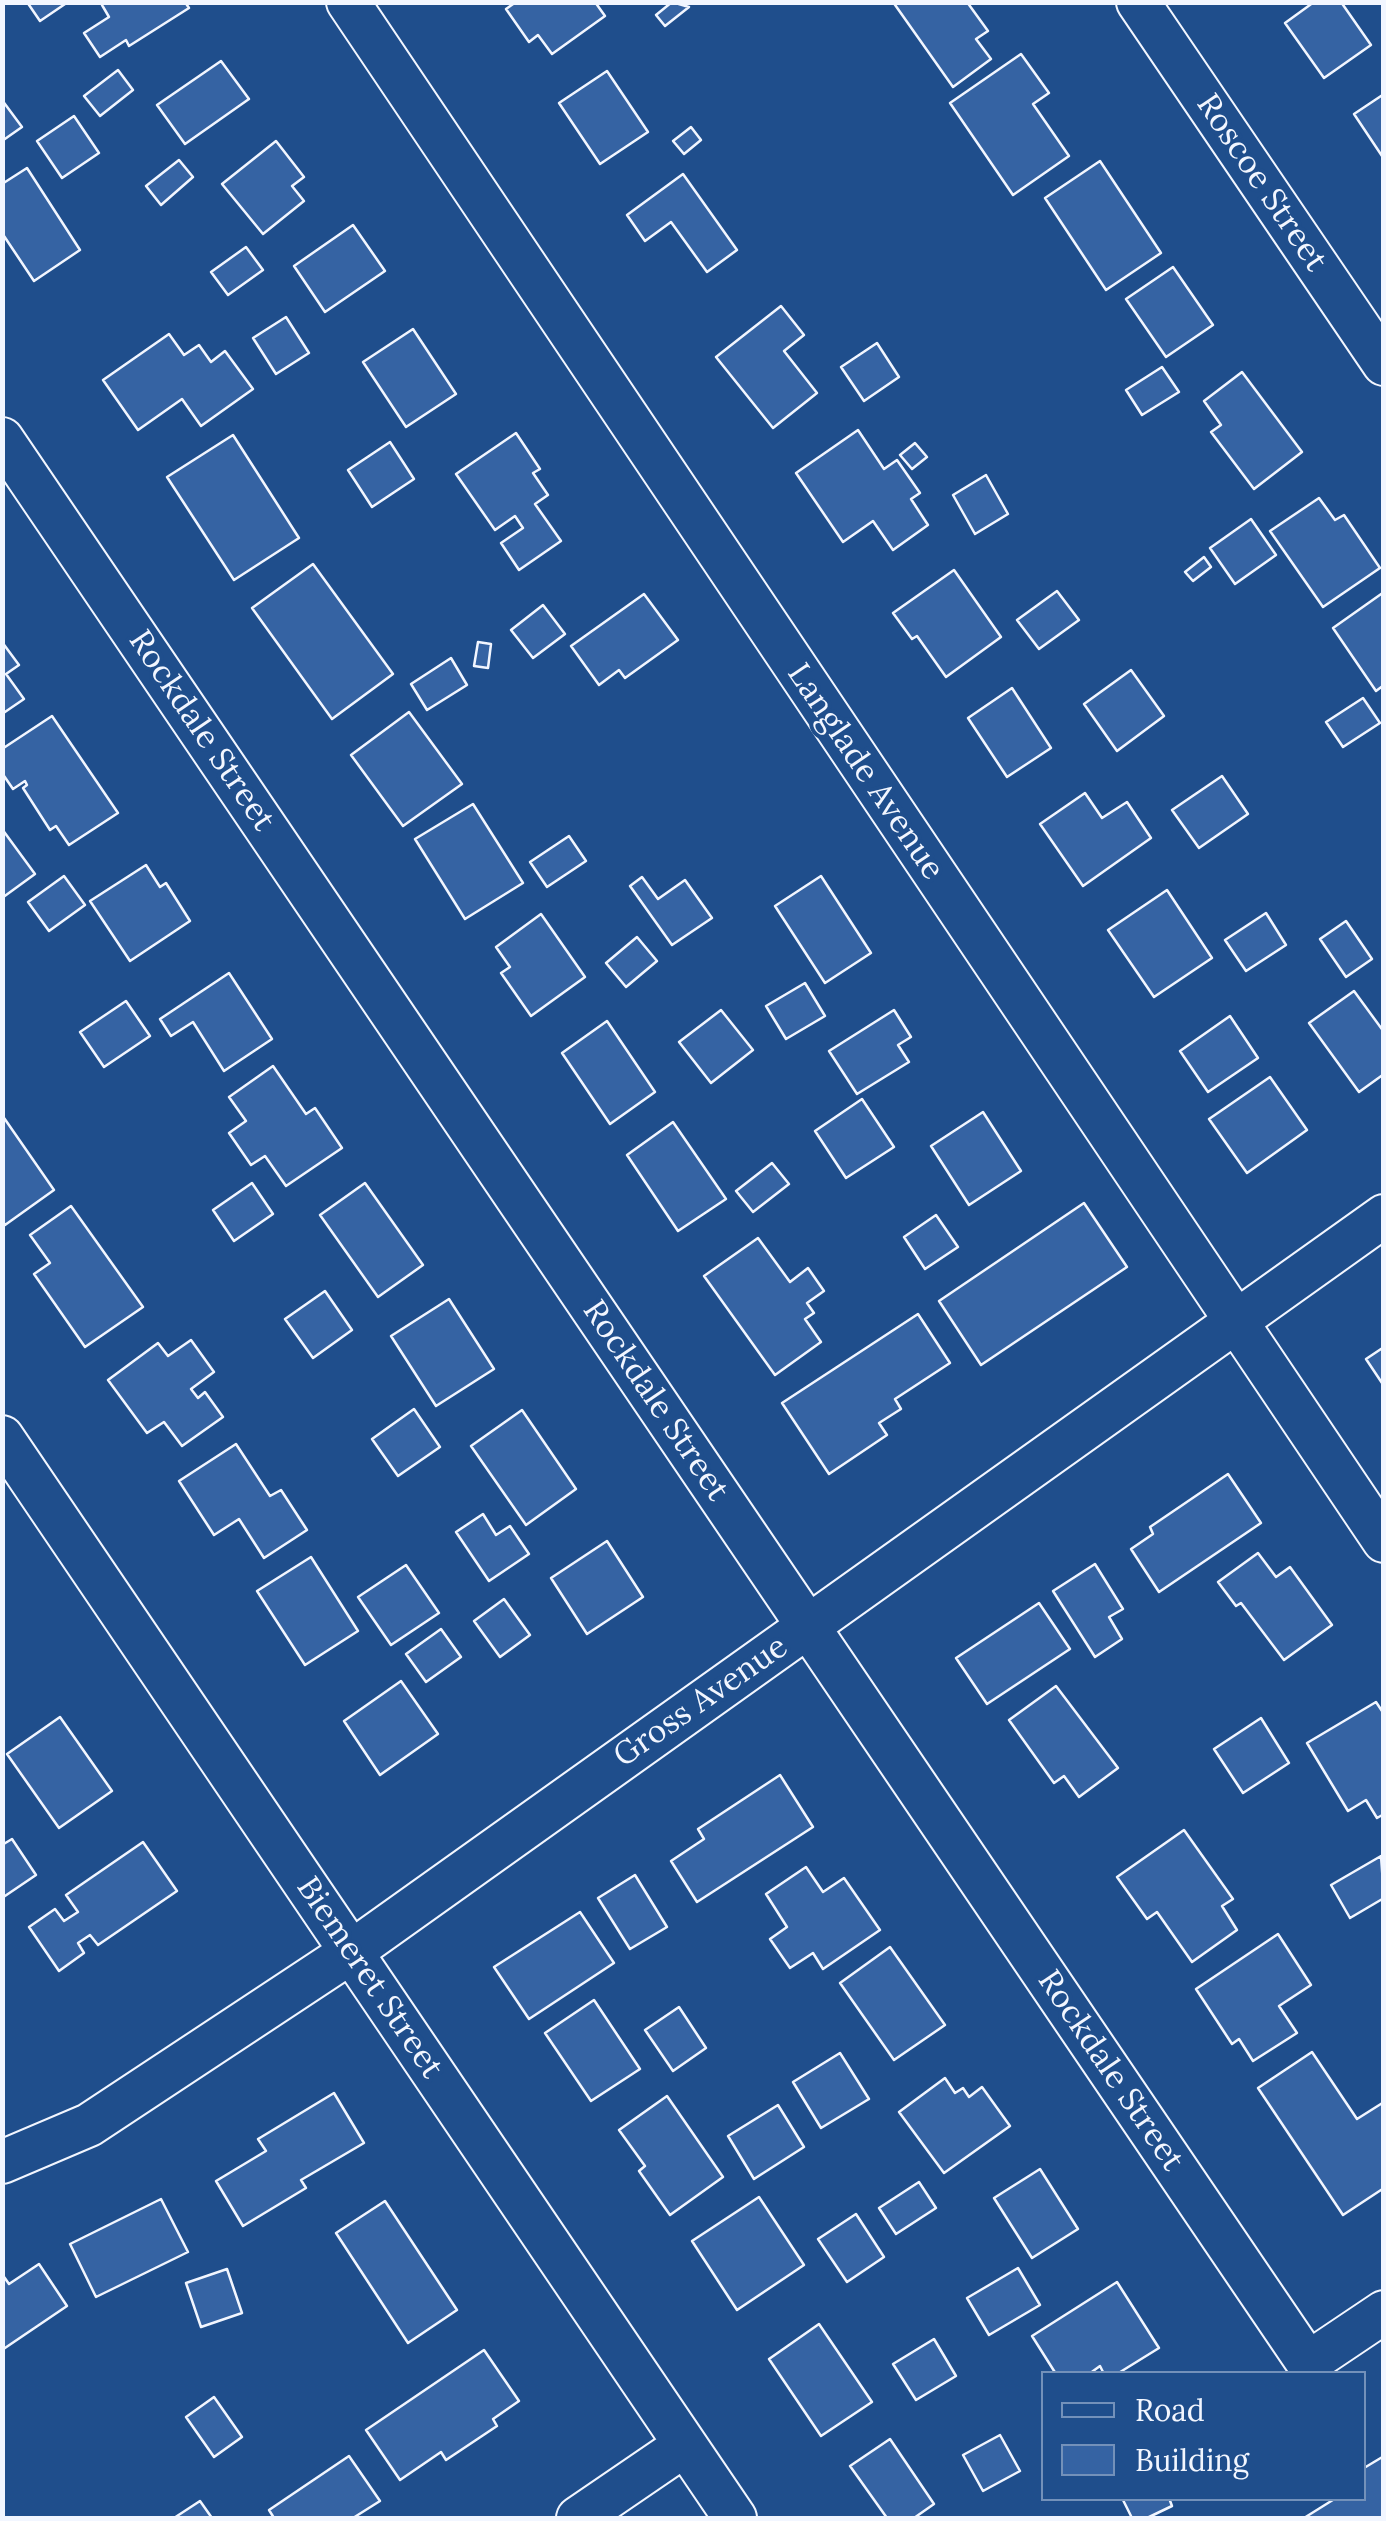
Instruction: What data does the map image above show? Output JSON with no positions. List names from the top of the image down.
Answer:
{
  "streets": {
    "street": [
      "Roscoe Street",
      "Rockdale Street",
      "Langlade Avenue",
      "Gross Avenue",
      "Biemeret Street"
    ]
  },
  "crossings": [
    ["Rockdale Street", "Gross Avenue"],
    ["Langlade Avenue", "Gross Avenue"],
    ["Gross Avenue", "Biemeret Street"]
  ],
  "legend": ["Road", "Building"]
}
